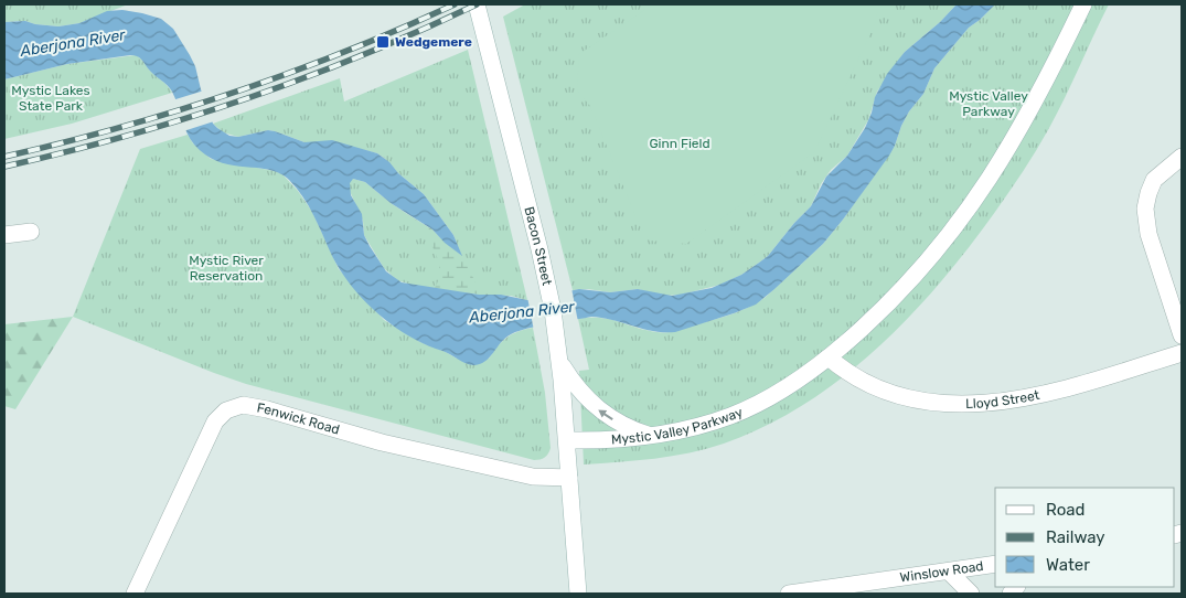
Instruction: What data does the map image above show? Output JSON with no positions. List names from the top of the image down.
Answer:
{
  "streets": {
    "main road": [
      "Bacon Street",
      "Lloyd Street",
      "Fenwick Road",
      "Mystic Valley Parkway",
      "Winslow Road"
    ]
  },
  "crossings": [
    ["Bacon Street", "Fenwick Road"],
    ["Bacon Street", "Mystic Valley Parkway"],
    ["Lloyd Street", "Mystic Valley Parkway"]
  ],
  "water": ["Aberjona River"],
  "parks": [
    "Mystic Lakes State Park",
    "Mystic Valley Parkway",
    "Ginn Field",
    "Mystic River Reservation"
  ],
  "places": {
    "transit": ["Wedgemere"]
  },
  "legend": ["Road", "Railway", "Water"]
}
